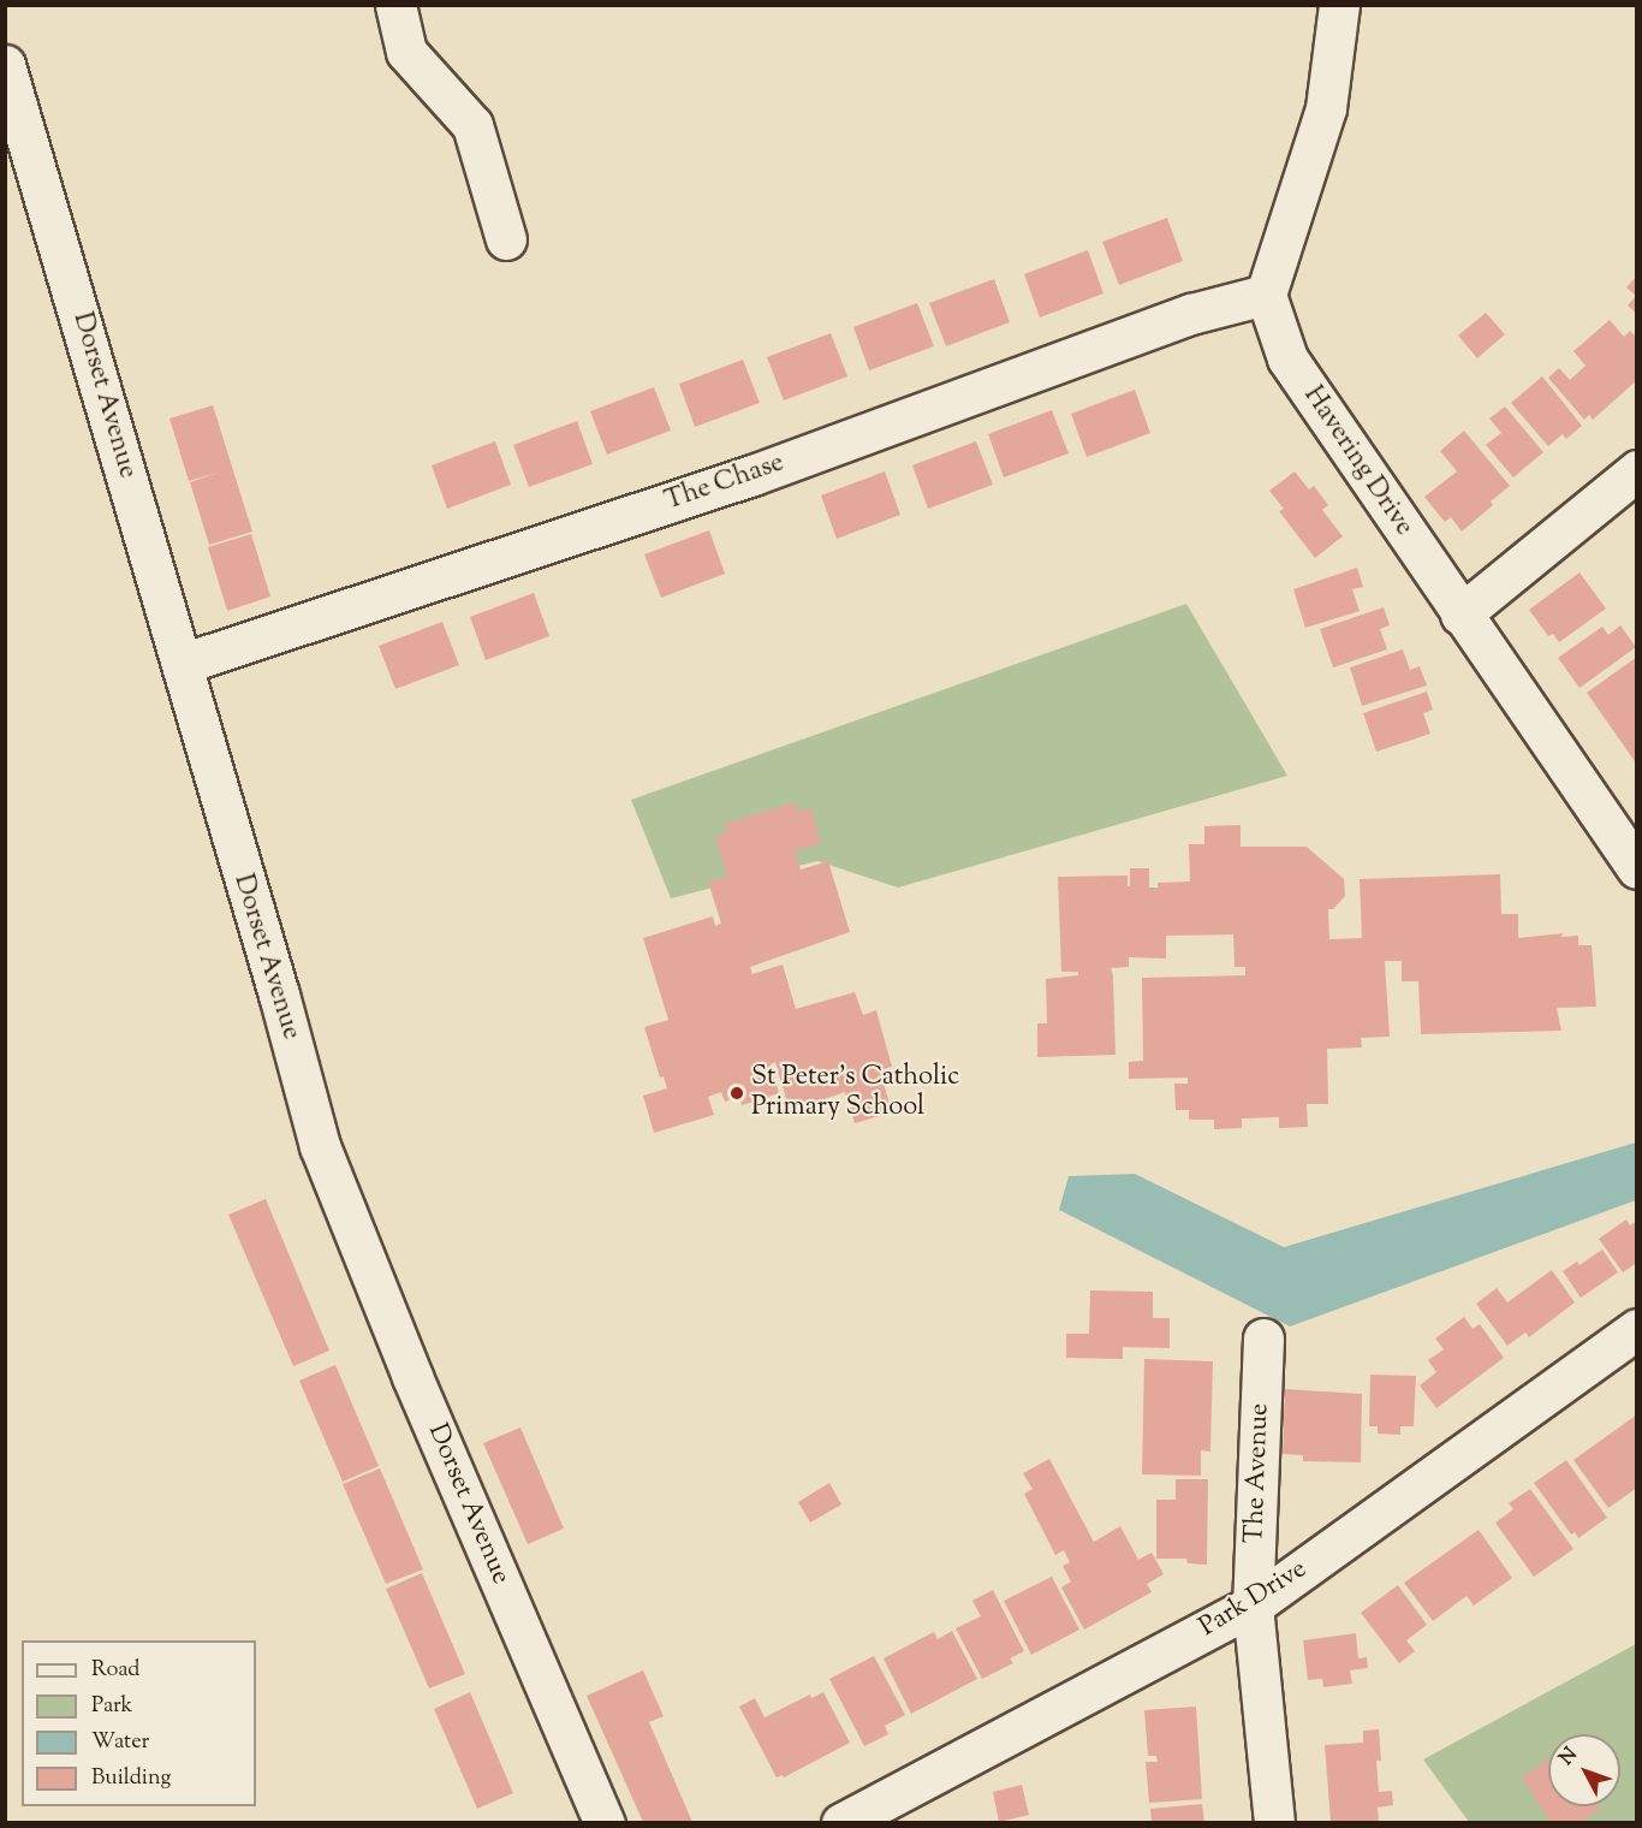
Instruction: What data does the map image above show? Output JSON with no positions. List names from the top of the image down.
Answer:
{
  "streets": {
    "street": [
      "Dorset Avenue",
      "Havering Drive",
      "The Chase",
      "The Avenue",
      "Park Drive"
    ]
  },
  "crossings": [
    ["Dorset Avenue", "The Chase"],
    ["Havering Drive", "The Chase"],
    ["The Avenue", "Park Drive"]
  ],
  "places": ["St Peter's Catholic Primary School"],
  "legend": [
    "Road",
    "Park",
    "Water",
    "Building"
  ],
  "north": "top left"
}
